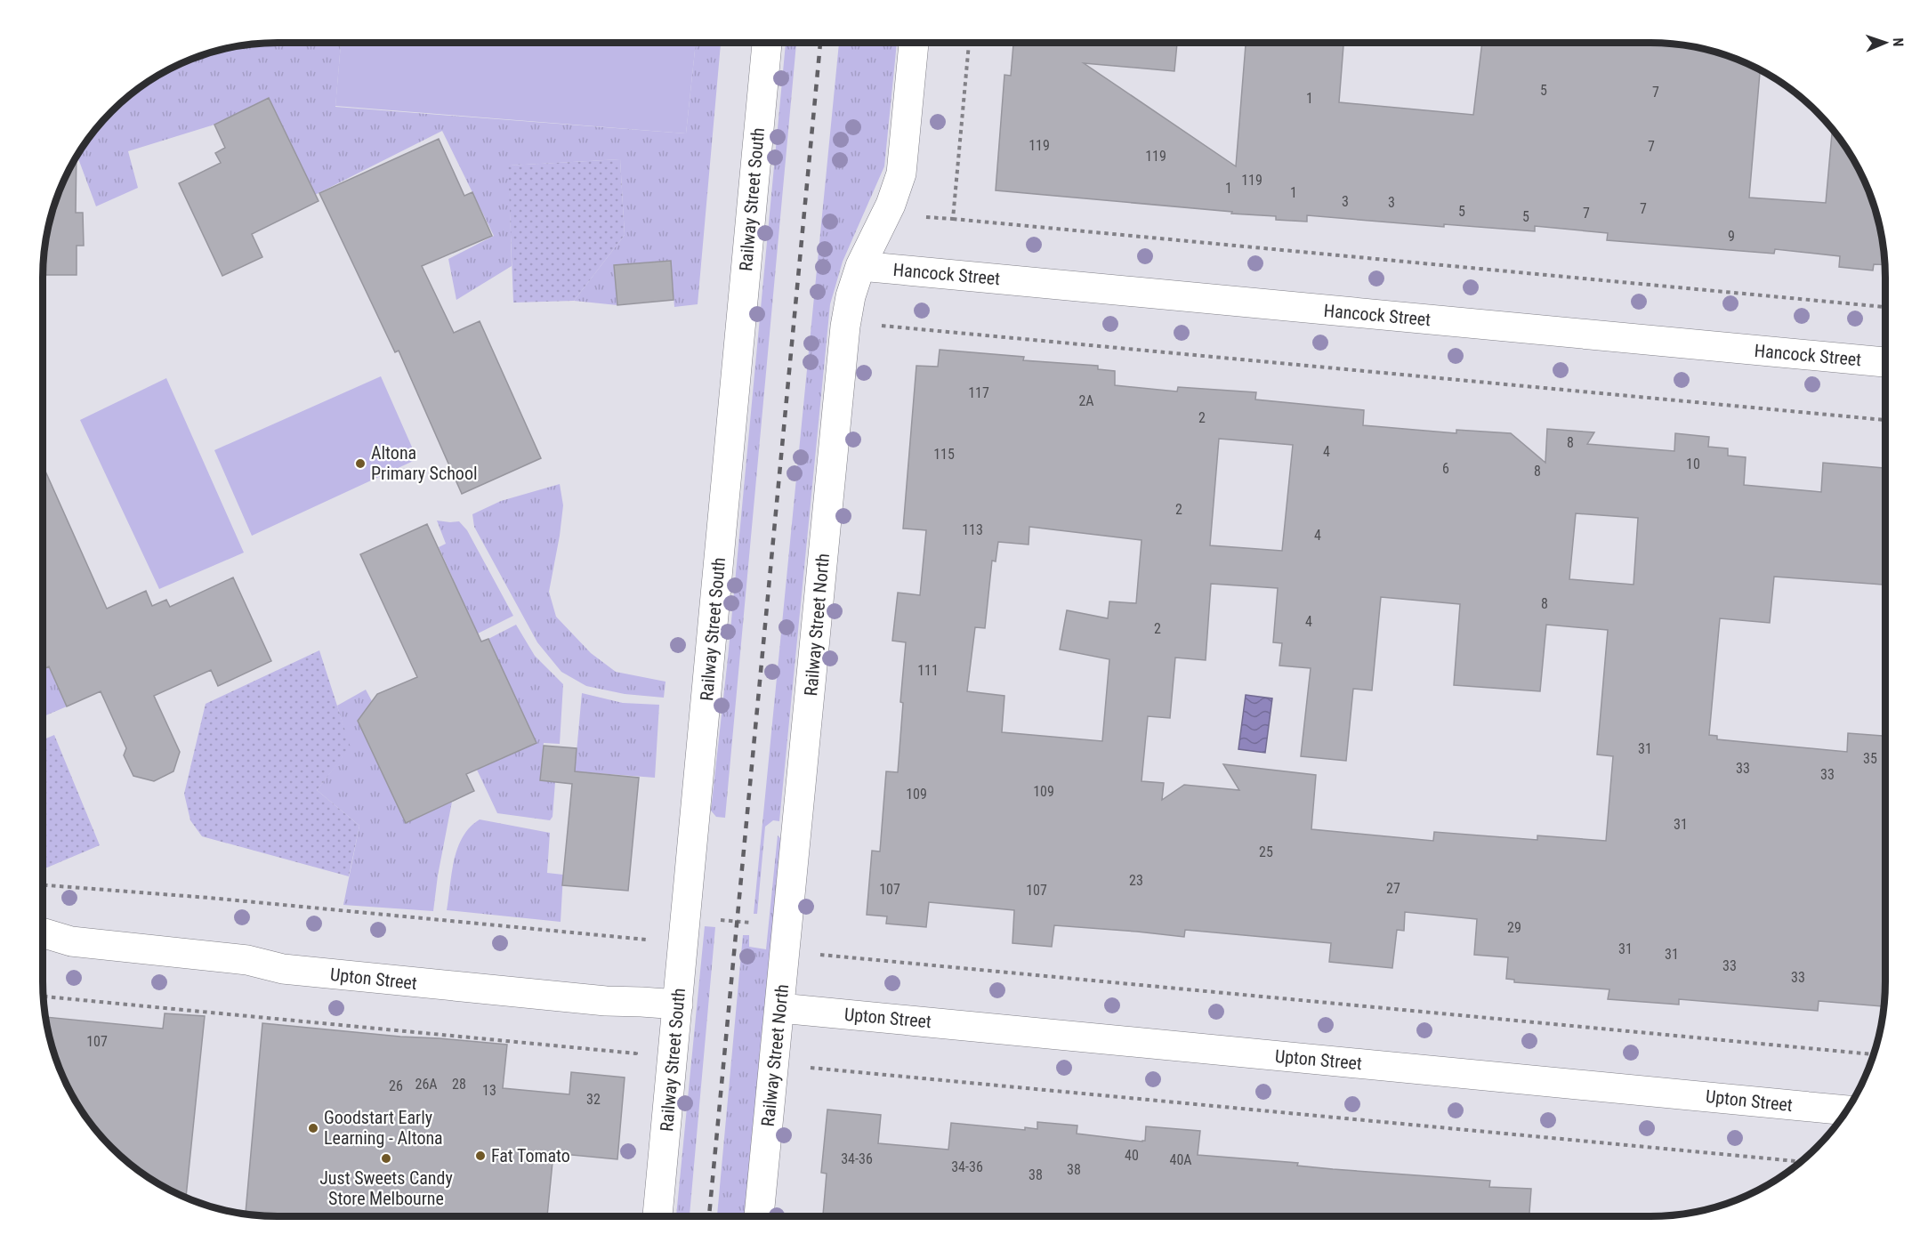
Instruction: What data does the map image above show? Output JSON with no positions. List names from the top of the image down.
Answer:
{
  "streets": {
    "street": [
      "Railway Street South",
      "Hancock Street",
      "Railway Street North",
      "Upton Street"
    ]
  },
  "crossings": [
    ["Railway Street South", "Upton Street"],
    ["Hancock Street", "Railway Street North"],
    ["Railway Street North", "Upton Street"]
  ],
  "places": [
    "Altona Primary School",
    "Goodstart Early Learning - Altona",
    "Fat Tomato",
    "Just Sweets Candy Store Melbourne"
  ],
  "house_numbers": [
    "5",
    "7",
    "1",
    "119",
    "7",
    "119",
    "119",
    "1",
    "1",
    "3",
    "3",
    "7",
    "5",
    "7",
    "5",
    "9",
    "117",
    "2A",
    "2",
    "8",
    "4",
    "115",
    "10",
    "6",
    "8",
    "2",
    "113",
    "4",
    "8",
    "4",
    "2",
    "111",
    "31",
    "35",
    "33",
    "33",
    "109",
    "109",
    "31",
    "25",
    "23",
    "27",
    "107",
    "107",
    "29",
    "31",
    "31",
    "33",
    "33",
    "107",
    "26A",
    "28",
    "26",
    "13",
    "32",
    "40",
    "34-36",
    "40A",
    "34-36",
    "38",
    "38"
  ],
  "north": "right"
}
